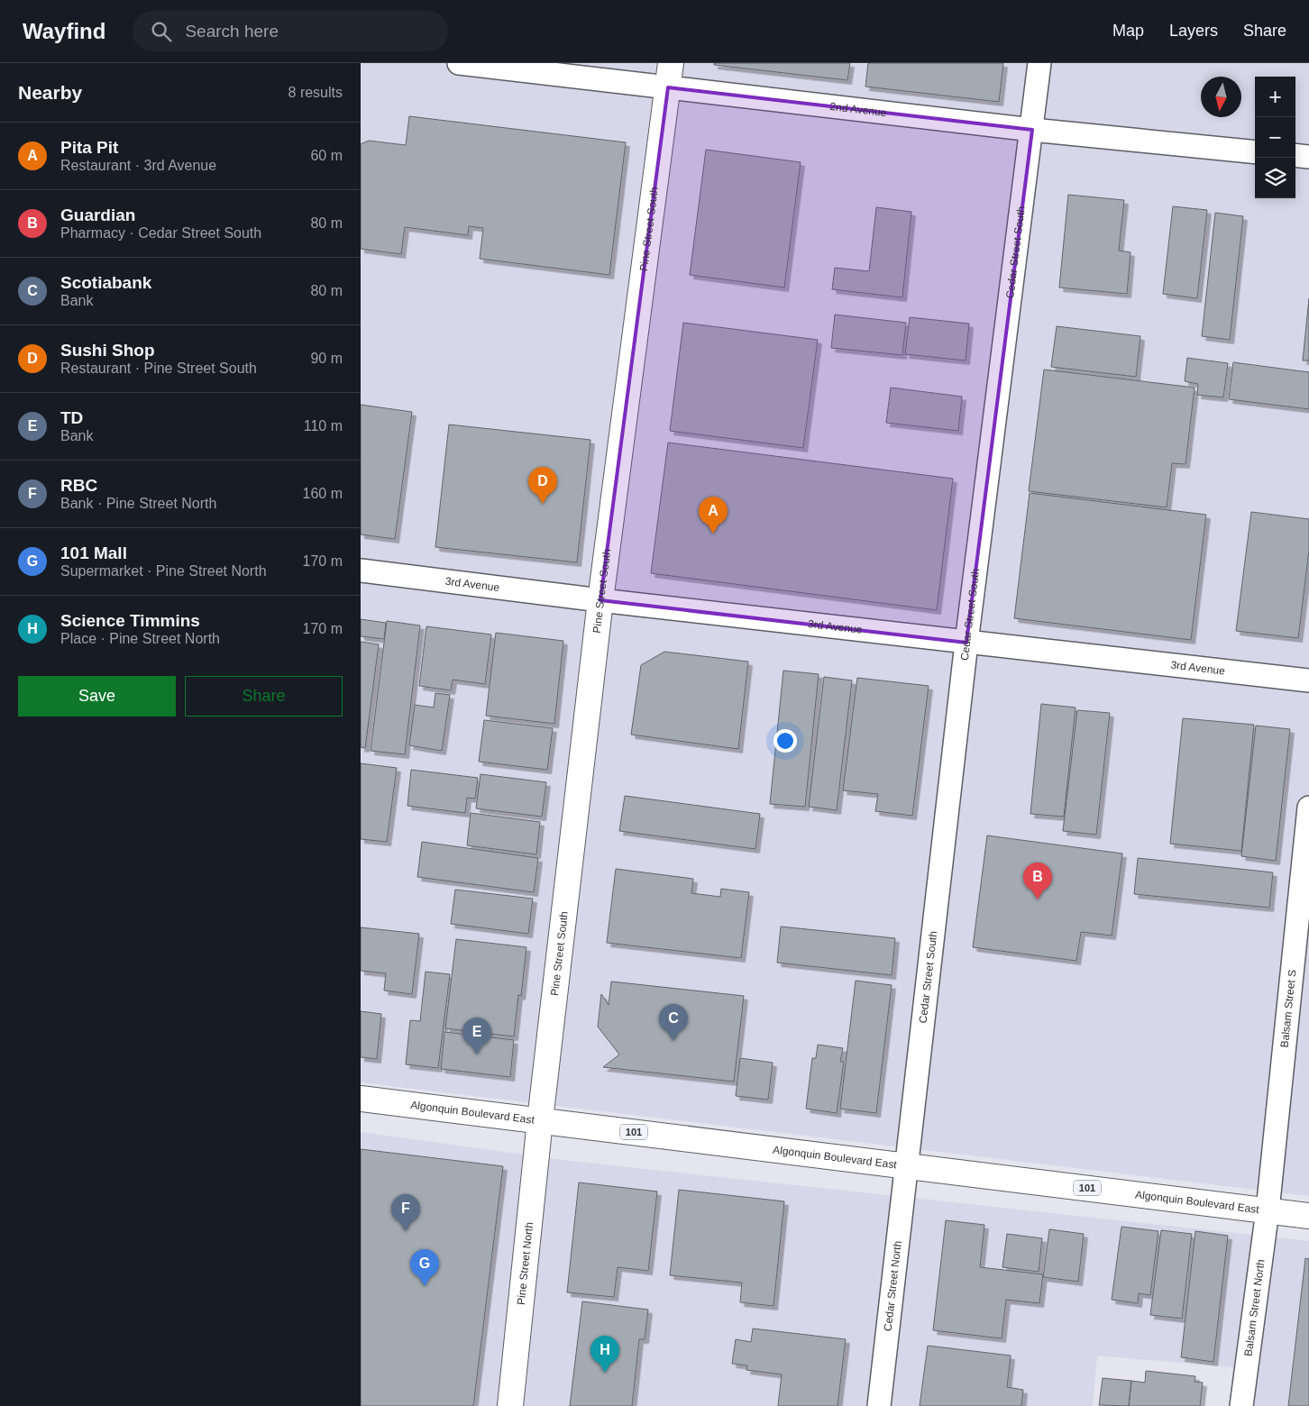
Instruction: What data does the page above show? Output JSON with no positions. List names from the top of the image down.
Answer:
{
  "streets": {
    "street": [
      "2nd Avenue",
      "Pine Street South",
      "Cedar Street South",
      "3rd Avenue",
      "Balsam Street S",
      "Algonquin Boulevard East",
      "101",
      "Pine Street North",
      "Cedar Street North",
      "Balsam Street North"
    ]
  },
  "crossings": [
    ["2nd Avenue", "Pine Street South"],
    ["2nd Avenue", "Cedar Street South"],
    ["Pine Street South", "3rd Avenue"],
    ["Pine Street South", "Algonquin Boulevard East"],
    ["Pine Street South", "Pine Street North"],
    ["Cedar Street South", "3rd Avenue"],
    ["Cedar Street South", "Algonquin Boulevard East"],
    ["Cedar Street South", "Cedar Street North"],
    ["Balsam Street S", "Algonquin Boulevard East"],
    ["Balsam Street S", "Balsam Street North"],
    ["Algonquin Boulevard East", "Pine Street North"],
    ["Algonquin Boulevard East", "Cedar Street North"],
    ["Algonquin Boulevard East", "Balsam Street North"]
  ],
  "north": "bottom",
  "page": {
    "header": "Wayfind",
    "search": "Search here",
    "nav": ["Map", "Layers", "Share"],
    "heading": ["Nearby", "8 results"],
    "map_buttons": ["+", "−"],
    "list": [
      {
        "mark": "A",
        "name": "Pita Pit",
        "note": "Restaurant · 3rd Avenue",
        "value": "60 m"
      },
      {
        "mark": "B",
        "name": "Guardian",
        "note": "Pharmacy · Cedar Street South",
        "value": "80 m"
      },
      {
        "mark": "C",
        "name": "Scotiabank",
        "note": "Bank",
        "value": "80 m"
      },
      {
        "mark": "D",
        "name": "Sushi Shop",
        "note": "Restaurant · Pine Street South",
        "value": "90 m"
      },
      {
        "mark": "E",
        "name": "TD",
        "note": "Bank",
        "value": "110 m"
      },
      {
        "mark": "F",
        "name": "RBC",
        "note": "Bank · Pine Street North",
        "value": "160 m"
      },
      {
        "mark": "G",
        "name": "101 Mall",
        "note": "Supermarket · Pine Street North",
        "value": "170 m"
      },
      {
        "mark": "H",
        "name": "Science Timmins",
        "note": "Place · Pine Street North",
        "value": "170 m"
      }
    ],
    "pins": [
      "D",
      "A",
      "B",
      "C",
      "E",
      "F",
      "G",
      "H"
    ],
    "buttons": ["Save", "Share"]
  }
}
